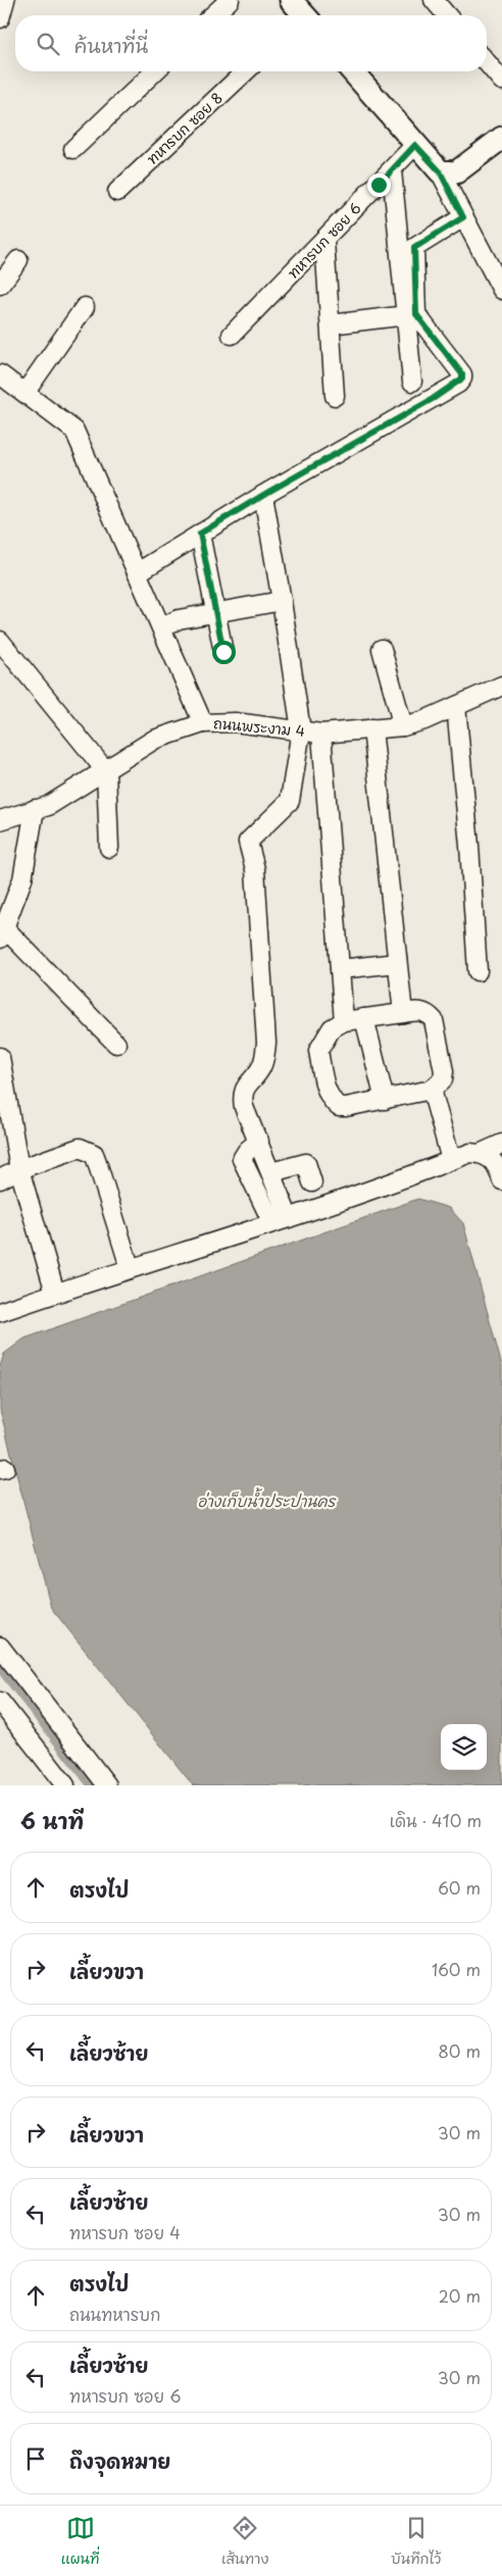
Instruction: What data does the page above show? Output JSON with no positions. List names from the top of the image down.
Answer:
{
  "streets": {
    "street": ["ทหารบก ซอย 8", "ทหารบก ซอย 6", "ถนนพระงาม 4"]
  },
  "water": ["อ่างเก็บน้ำประปานคร"],
  "page": {
    "search": "ค้นหาที่นี่",
    "heading": ["6 นาที", "เดิน · 410 m"],
    "list": [
      ["ตรงไป", "60 m"],
      ["เลี้ยวขวา", "160 m"],
      ["เลี้ยวซ้าย", "80 m"],
      ["เลี้ยวขวา", "30 m"],
      ["เลี้ยวซ้าย", "ทหารบก ซอย 4", "30 m"],
      ["ตรงไป", "ถนนทหารบก", "20 m"],
      ["เลี้ยวซ้าย", "ทหารบก ซอย 6", "30 m"],
      "ถึงจุดหมาย"
    ],
    "nav": ["แผนที่", "เส้นทาง", "บันทึกไว้"]
  }
}
